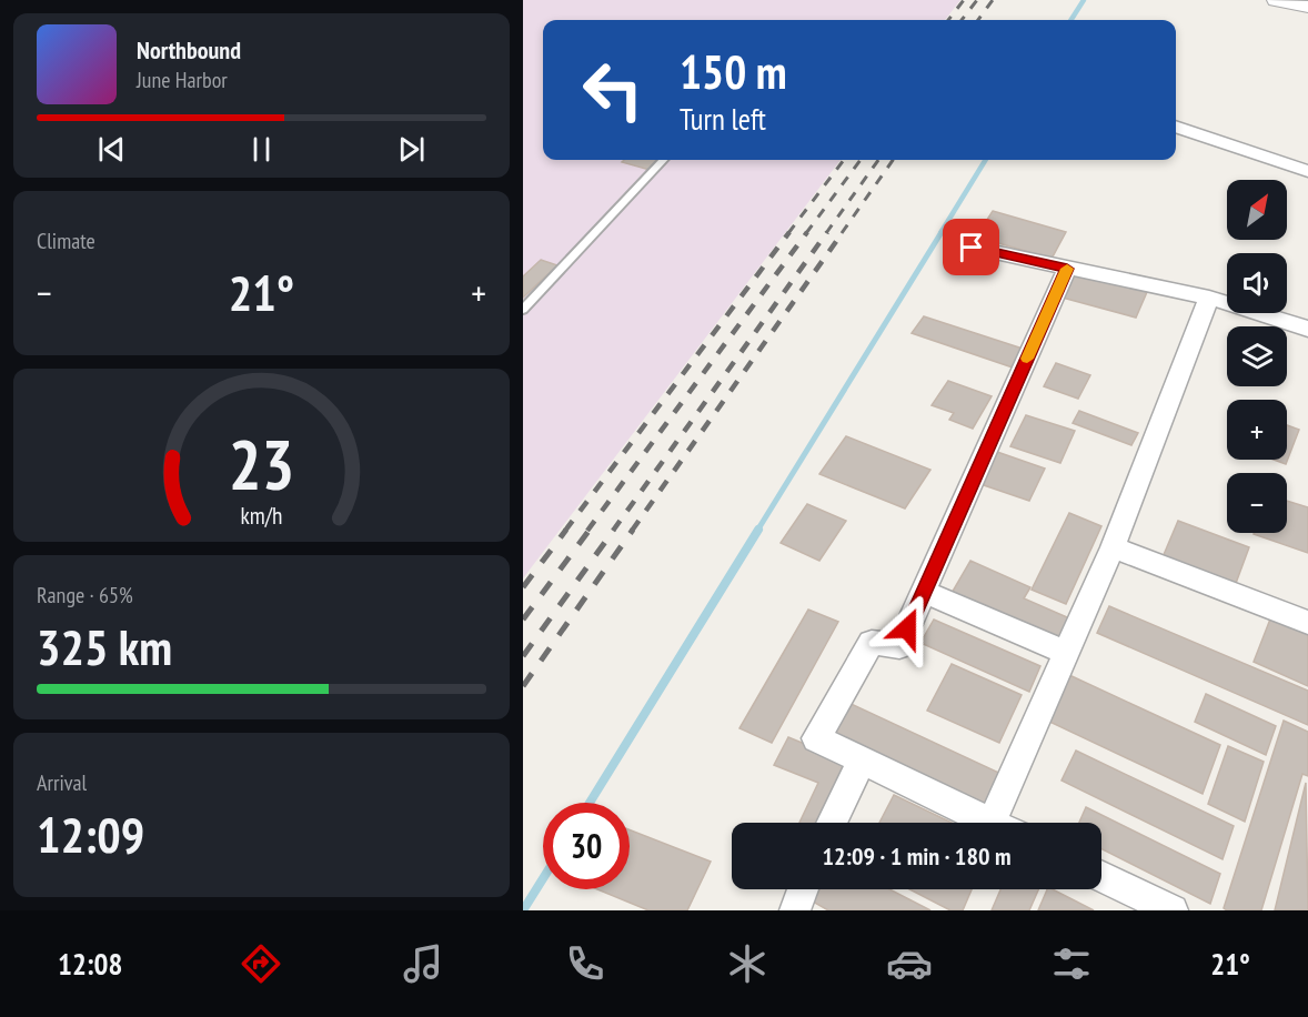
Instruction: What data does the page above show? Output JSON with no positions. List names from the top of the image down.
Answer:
{
  "north": "top right",
  "page": {
    "turn": ["150 m", "Turn left"],
    "song": ["Northbound", "June Harbor"],
    "map_buttons": ["+", "−"],
    "tile": [
      "Climate",
      ["Range · 65%", "325 km"],
      ["Arrival", "12:09"]
    ],
    "heat": ["−", "21°", "+"],
    "limit": "30",
    "trip": "12:09 · 1 min · 180 m",
    "tabs": ["12:08", "21°"],
    "gauge": ["23", "km/h"]
  }
}
